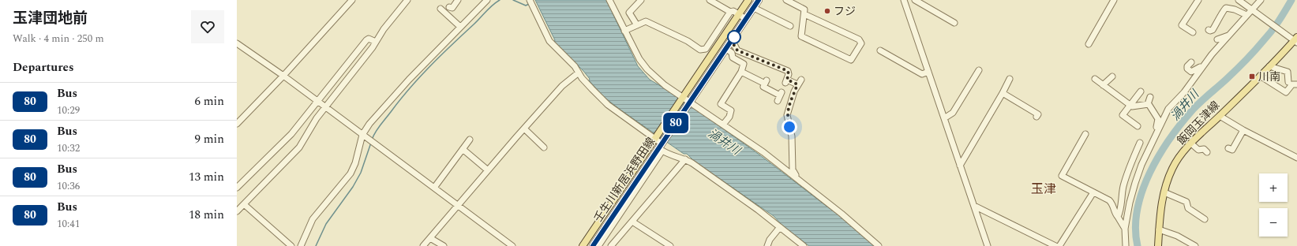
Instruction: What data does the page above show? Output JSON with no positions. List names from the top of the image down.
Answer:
{
  "streets": {
    "main road": ["飯岡玉津線", "壬生川新居浜野田線"]
  },
  "districts": ["玉津"],
  "water": ["渦井川"],
  "places": {
    "other": ["フジ"],
    "transit": ["川南"]
  },
  "lines": ["bus line 80"],
  "page": {
    "heading": [
      ["玉津団地前", "Walk · 4 min · 250 m"],
      "Departures"
    ],
    "on_map": "80",
    "list": [
      {
        "mark": "80",
        "name": "Bus",
        "note": "10:29",
        "value": "6 min"
      },
      {
        "mark": "80",
        "name": "Bus",
        "note": "10:32",
        "value": "9 min"
      },
      {
        "mark": "80",
        "name": "Bus",
        "note": "10:36",
        "value": "13 min"
      },
      {
        "mark": "80",
        "name": "Bus",
        "note": "10:41",
        "value": "18 min"
      }
    ],
    "map_buttons": ["+", "−"]
  }
}
